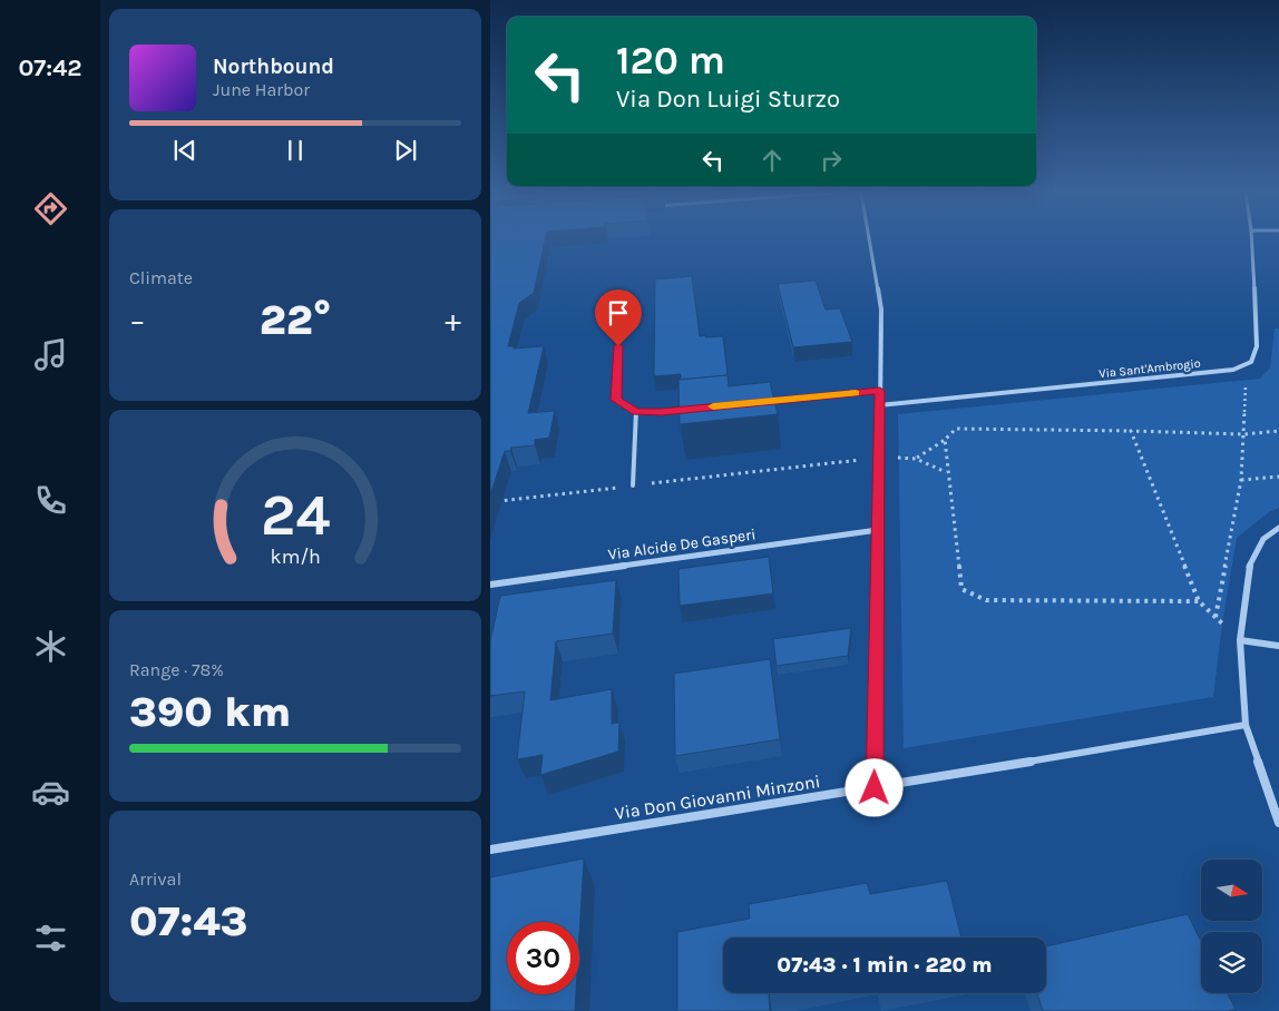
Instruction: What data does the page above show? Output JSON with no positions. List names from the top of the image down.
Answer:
{
  "streets": {
    "street": ["Via Sant'Ambrogio", "Via Alcide De Gasperi", "Via Don Giovanni Minzoni"]
  },
  "north": "right",
  "page": {
    "tabs": "07:42",
    "turn": ["120 m", "Via Don Luigi Sturzo"],
    "song": ["Northbound", "June Harbor"],
    "tile": [
      "Climate",
      ["Range · 78%", "390 km"],
      ["Arrival", "07:43"]
    ],
    "heat": ["−", "22°", "+"],
    "limit": "30",
    "trip": "07:43 · 1 min · 220 m",
    "gauge": ["24", "km/h"]
  }
}
